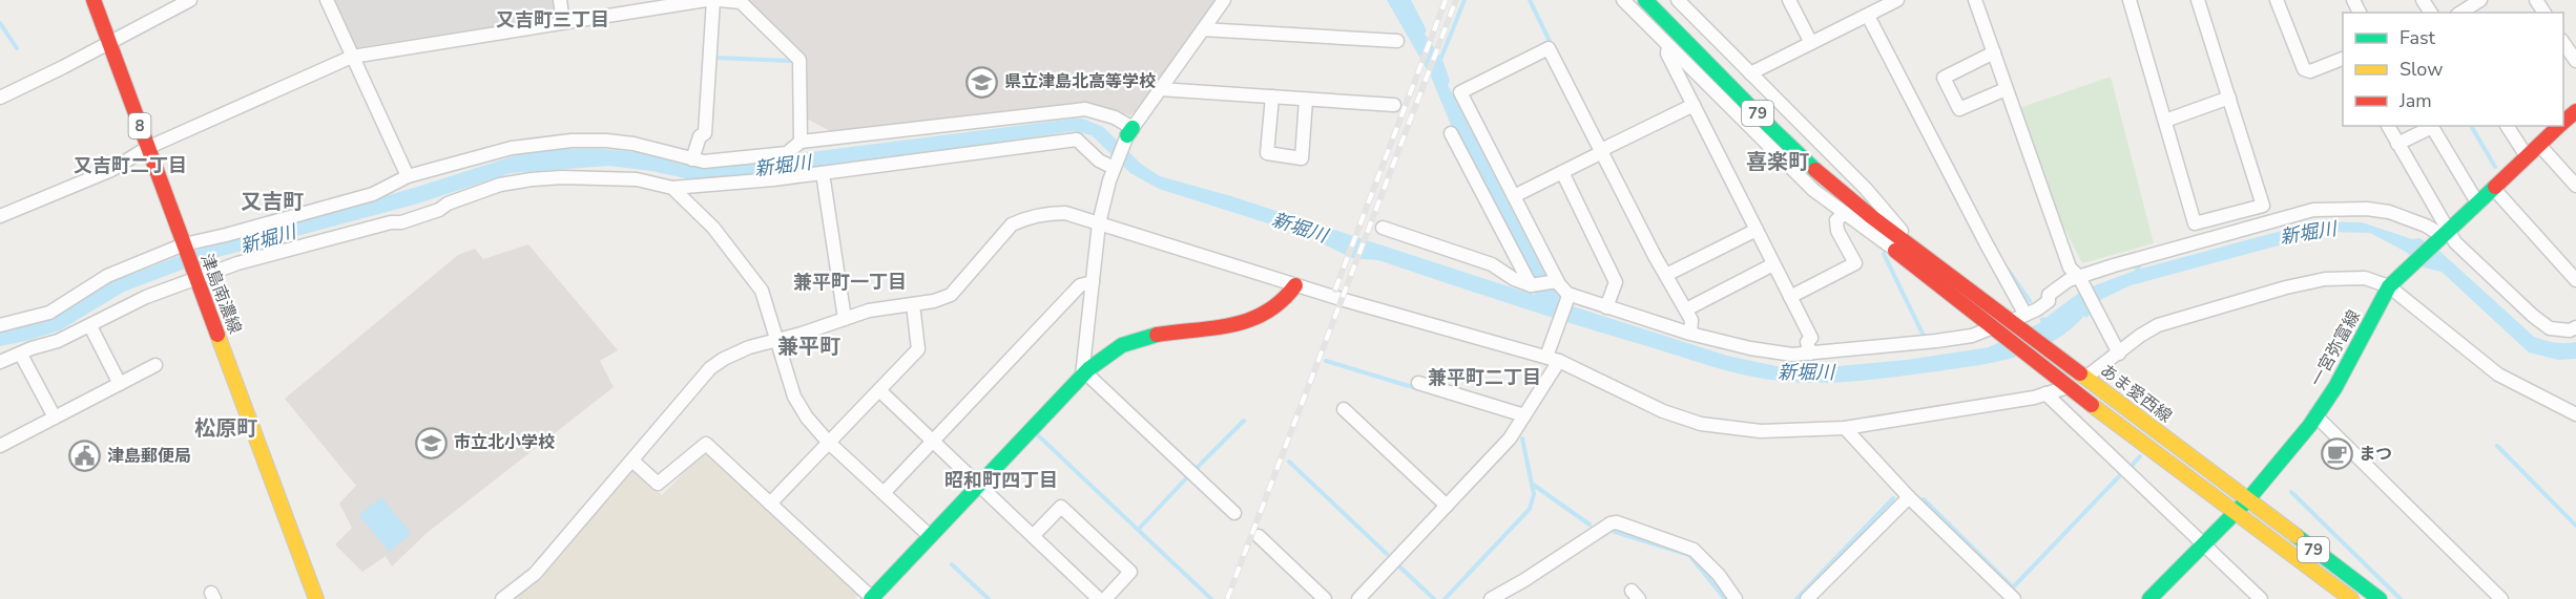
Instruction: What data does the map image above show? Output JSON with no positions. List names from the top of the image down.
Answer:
{
  "streets": {
    "main road": [
      "79",
      "8",
      "津島南濃線",
      "一宮弥富線",
      "あま愛西線"
    ]
  },
  "crossings": [
    ["一宮弥富線", "あま愛西線"]
  ],
  "districts": [
    "又吉町三丁目",
    "喜楽町",
    "又吉町二丁目",
    "又吉町",
    "兼平町一丁目",
    "兼平町",
    "兼平町二丁目",
    "松原町",
    "昭和町四丁目"
  ],
  "water": ["新堀川"],
  "places": {
    "school or university": ["県立津島北高等学校", "市立北小学校"],
    "cafe": ["まつ"],
    "public building": ["津島郵便局"]
  },
  "legend": ["Fast", "Slow", "Jam"]
}
